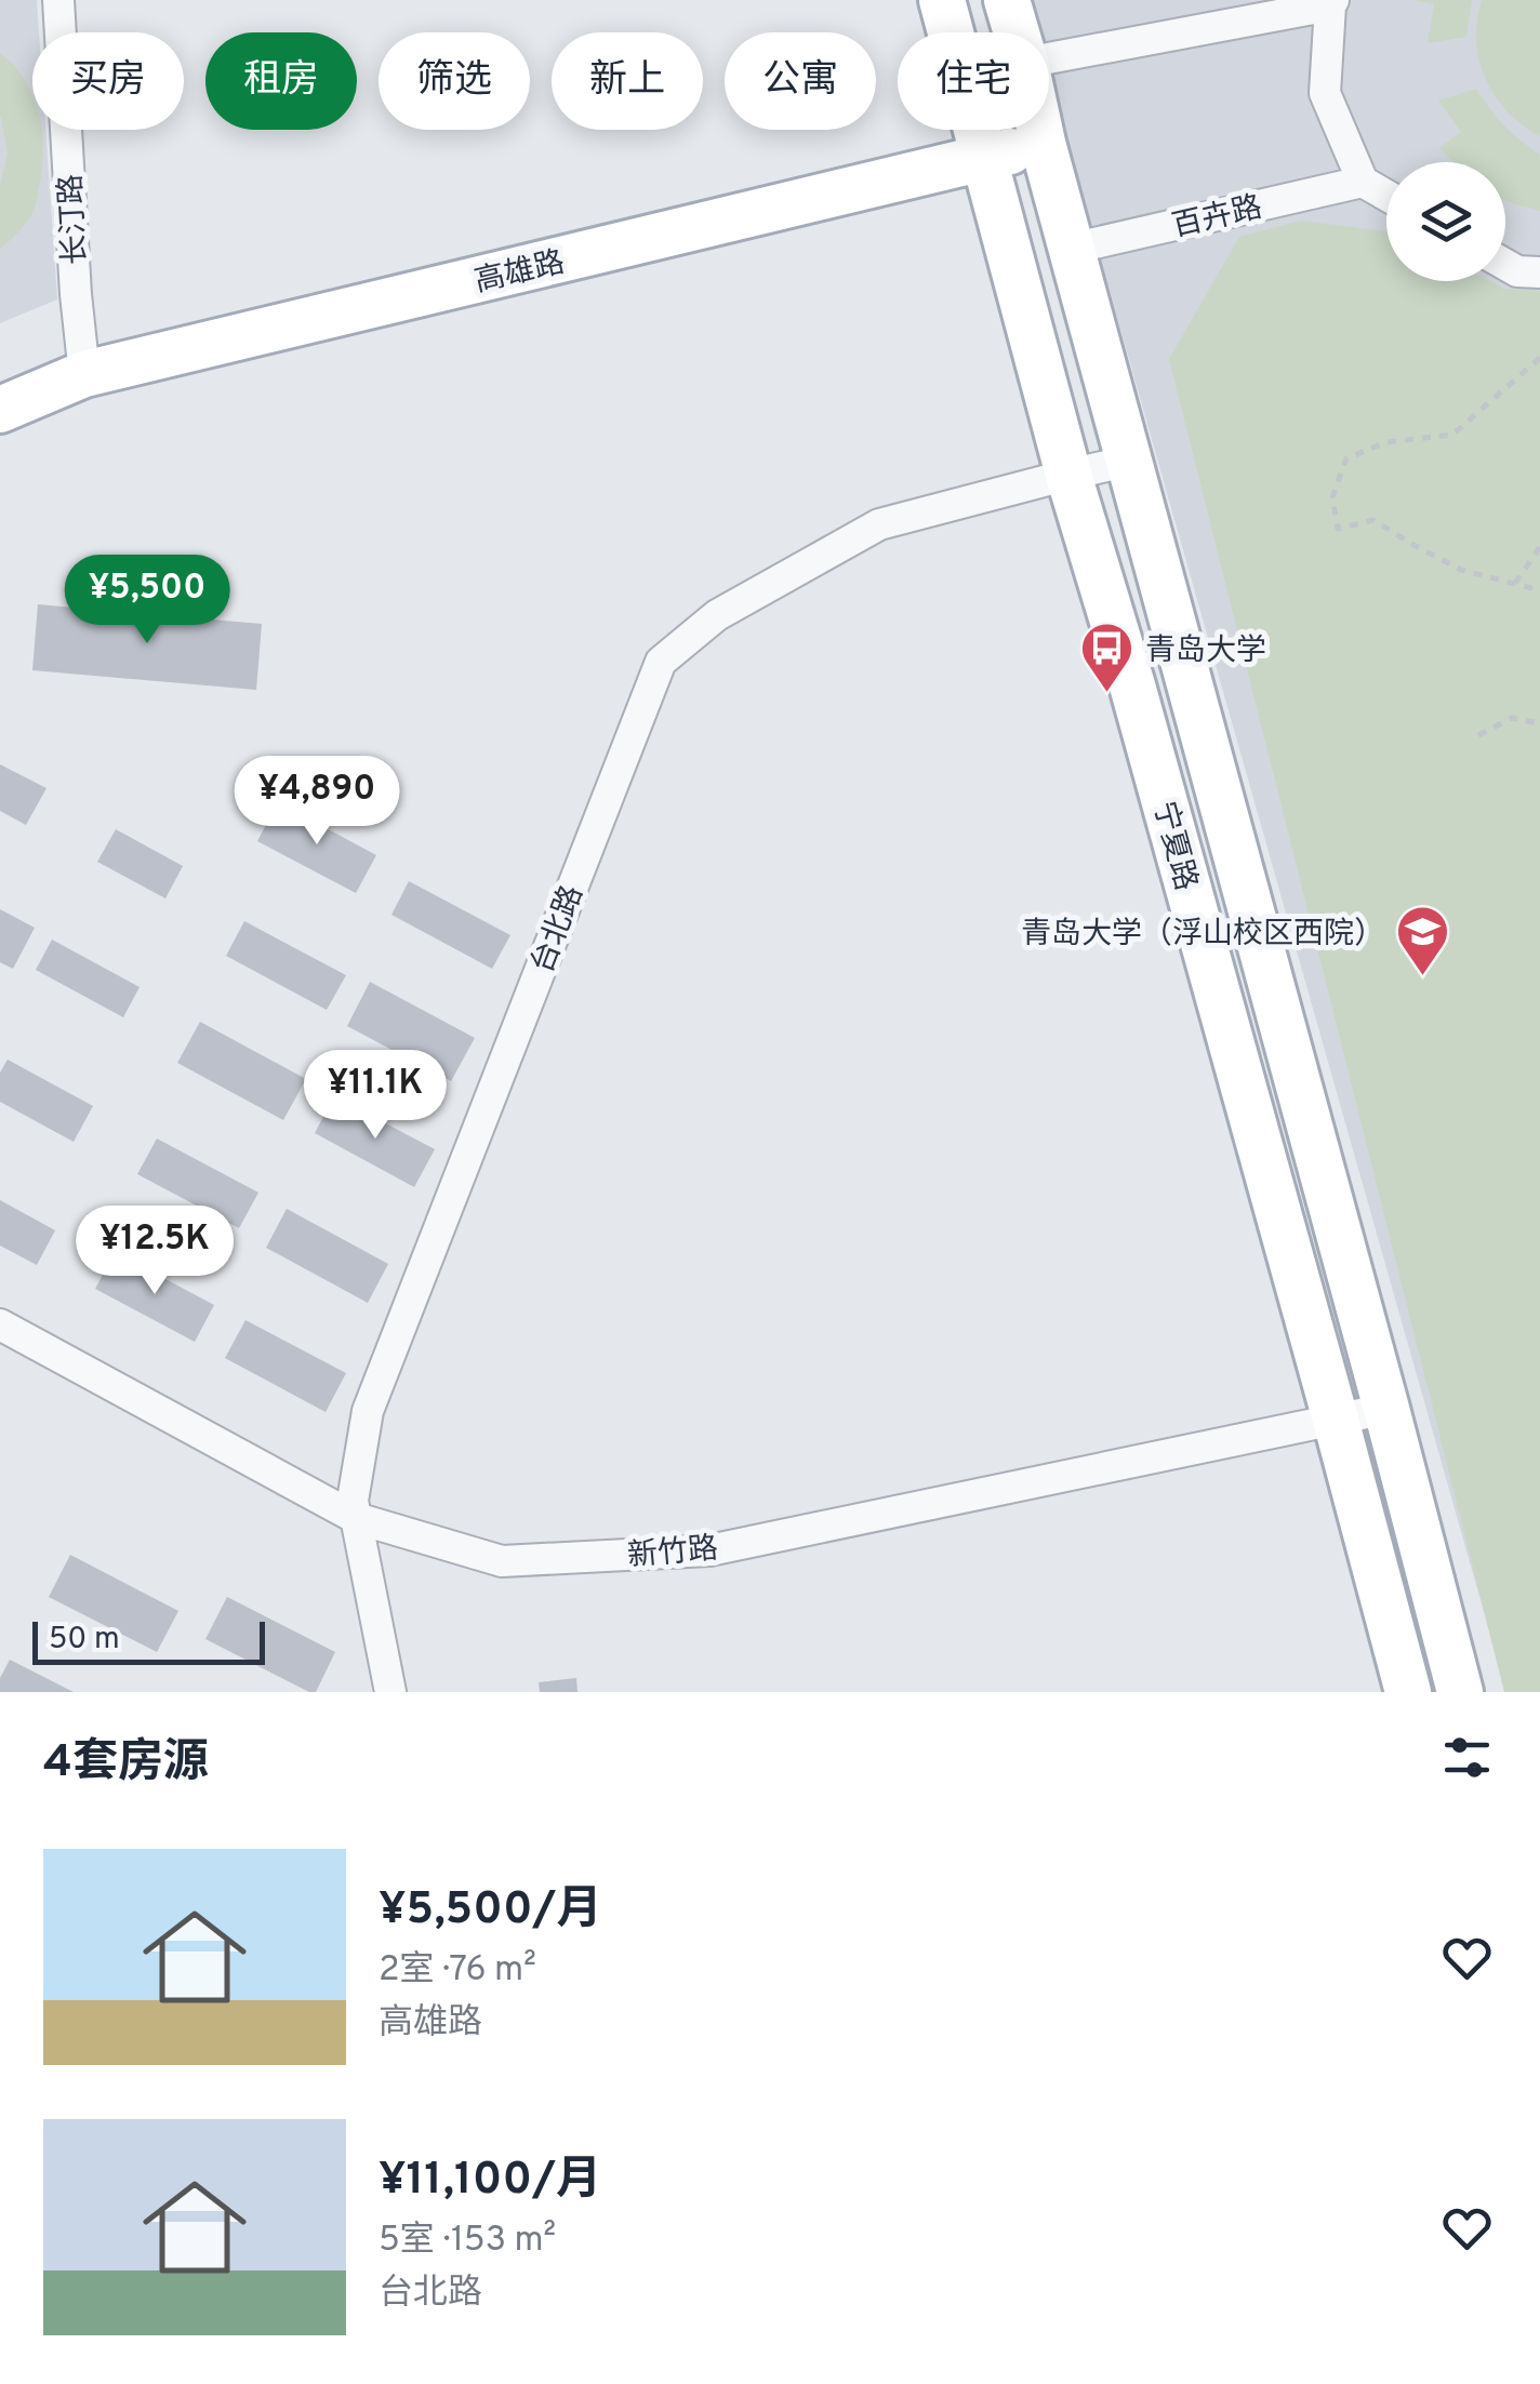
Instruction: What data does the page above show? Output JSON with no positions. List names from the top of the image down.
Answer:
{
  "streets": {
    "main road": ["高雄路", "宁夏路"],
    "street": [
      "百卉路",
      "长汀路",
      "台北路",
      "新竹路"
    ]
  },
  "crossings": [
    ["百卉路", "宁夏路"],
    ["长汀路", "高雄路"],
    ["高雄路", "宁夏路"],
    ["宁夏路", "台北路"],
    ["宁夏路", "新竹路"],
    ["台北路", "新竹路"]
  ],
  "places": {
    "bus stop": ["青岛大学"],
    "school or university": ["青岛大学（浮山校区西院）"]
  },
  "scale_bar": "50 m",
  "page": {
    "chip": [
      "买房",
      "租房",
      "筛选",
      "新上",
      "公寓",
      "住宅"
    ],
    "price": [
      "¥5,500",
      "¥4,890",
      "¥11.1K",
      "¥12.5K"
    ],
    "scale": "50 m",
    "heading": "4套房源",
    "list": [
      {
        "name": "¥5,500/月",
        "note": "2室 · 76 m² · 高雄路"
      },
      {
        "name": "¥11,100/月",
        "note": "5室 · 153 m² · 台北路"
      }
    ]
  }
}
